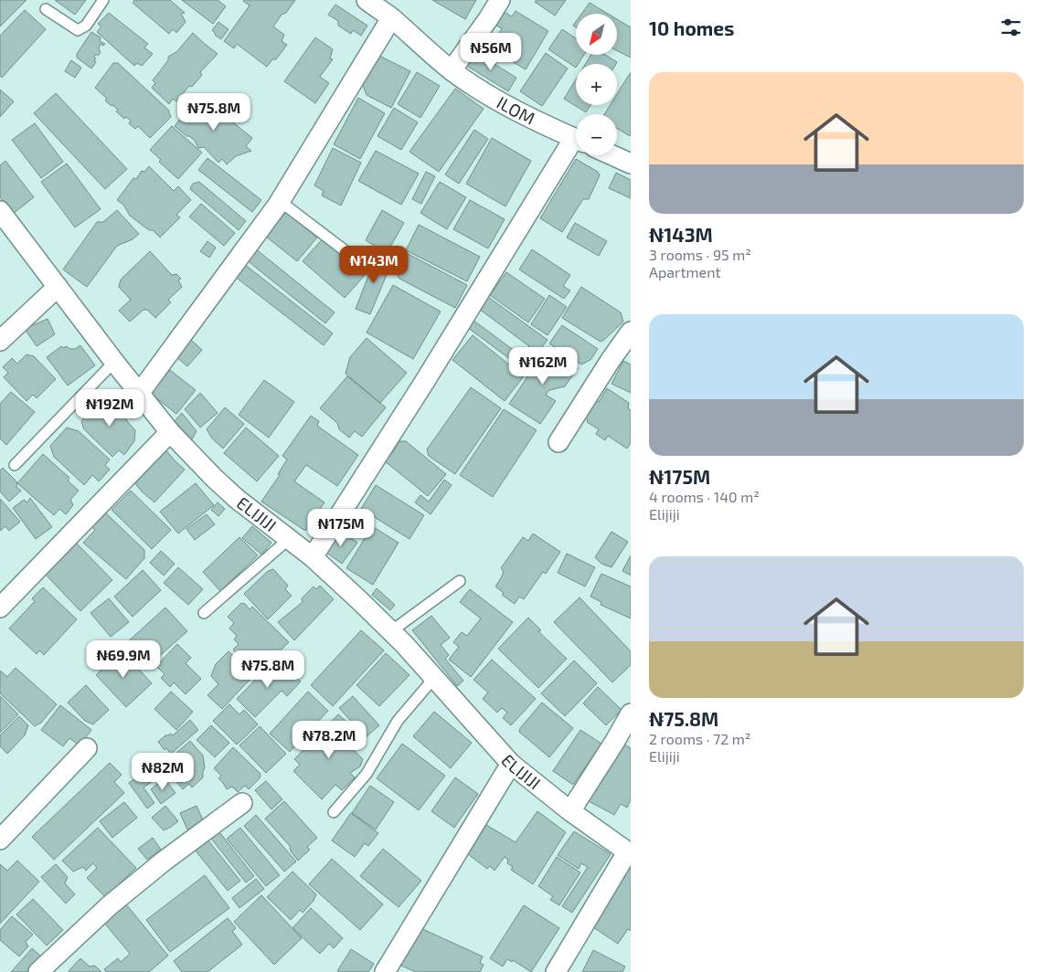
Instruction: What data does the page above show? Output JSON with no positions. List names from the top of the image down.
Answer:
{
  "streets": {
    "street": ["ILOM", "ELIJIJI"]
  },
  "north": "bottom left",
  "page": {
    "heading": "10 homes",
    "map_buttons": ["+", "−"],
    "price": [
      "₦56M",
      "₦75.8M",
      "₦143M",
      "₦162M",
      "₦192M",
      "₦175M",
      "₦69.9M",
      "₦75.8M",
      "₦78.2M",
      "₦82M"
    ],
    "list": [
      {
        "name": "₦143M",
        "note": "3 rooms · 95 m² · Apartment"
      },
      {
        "name": "₦175M",
        "note": "4 rooms · 140 m² · Elijiji"
      },
      {
        "name": "₦75.8M",
        "note": "2 rooms · 72 m² · Elijiji"
      }
    ]
  }
}
